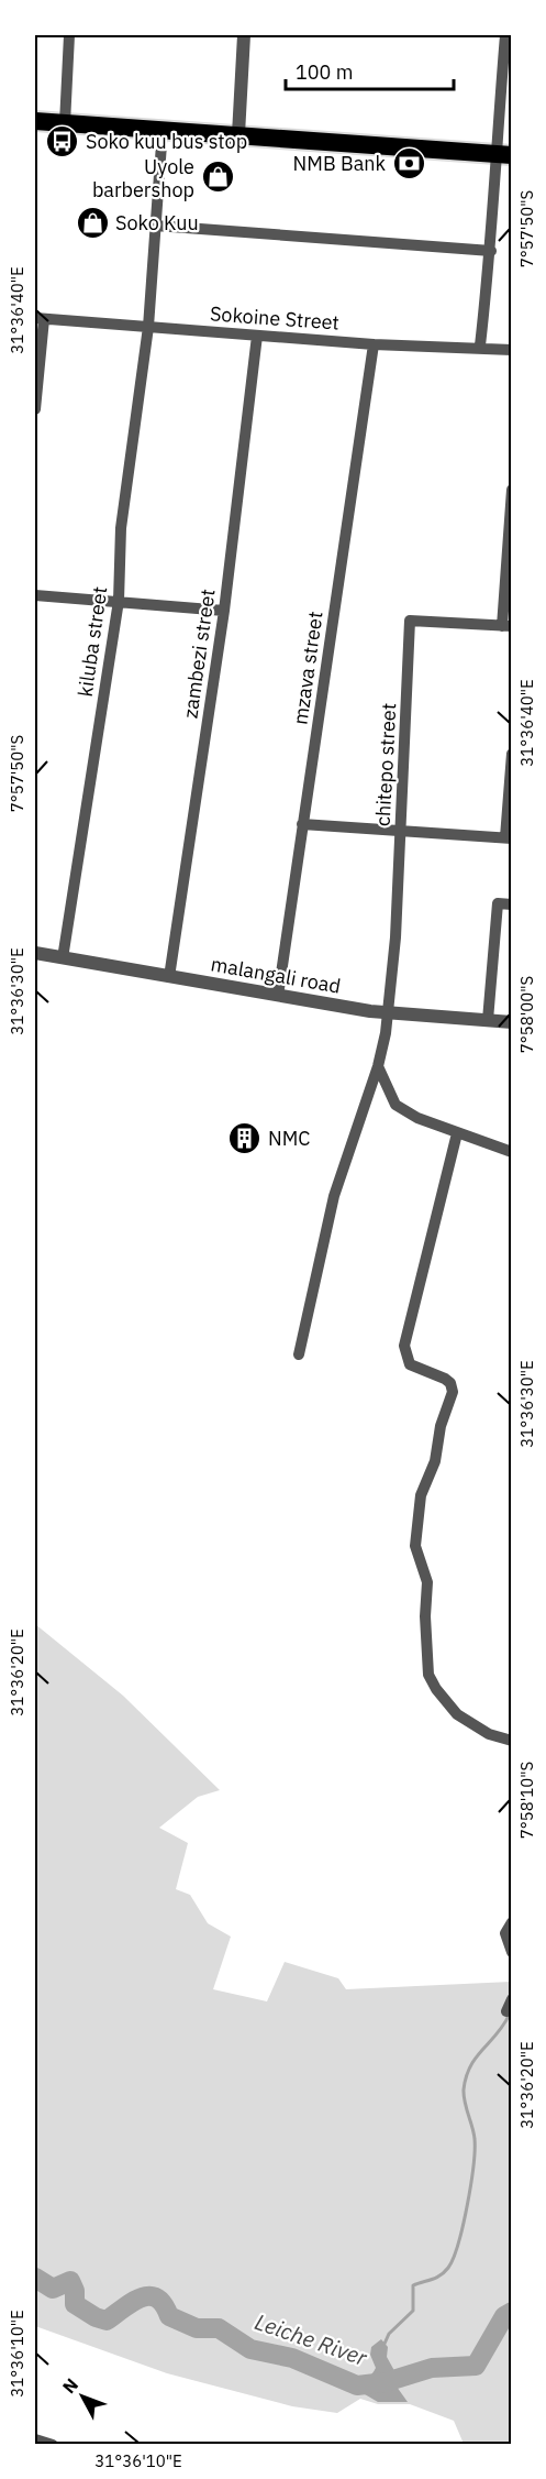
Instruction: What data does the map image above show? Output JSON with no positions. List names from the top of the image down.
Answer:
{
  "streets": {
    "street": [
      "Sokoine Street",
      "kiluba street",
      "zambezi street",
      "mzava street",
      "chitepo street",
      "malangali road"
    ]
  },
  "crossings": [
    ["Sokoine Street", "kiluba street"],
    ["Sokoine Street", "zambezi street"],
    ["Sokoine Street", "mzava street"],
    ["kiluba street", "malangali road"],
    ["zambezi street", "malangali road"],
    ["mzava street", "malangali road"],
    ["chitepo street", "malangali road"]
  ],
  "water": ["Leiche River"],
  "places": {
    "bus stop": ["Soko kuu bus stop"],
    "bank": ["NMB Bank"],
    "shop": ["Uyole barbershop", "Soko Kuu"],
    "building": ["NMC"]
  },
  "scale_bar": "100 m",
  "north": "top left",
  "coordinates": [
    "7°57'50\"S",
    "31°36'40\"E",
    "31°36'30\"E",
    "7°58'00\"S",
    "31°36'20\"E",
    "7°58'10\"S",
    "31°36'10\"E"
  ]
}
